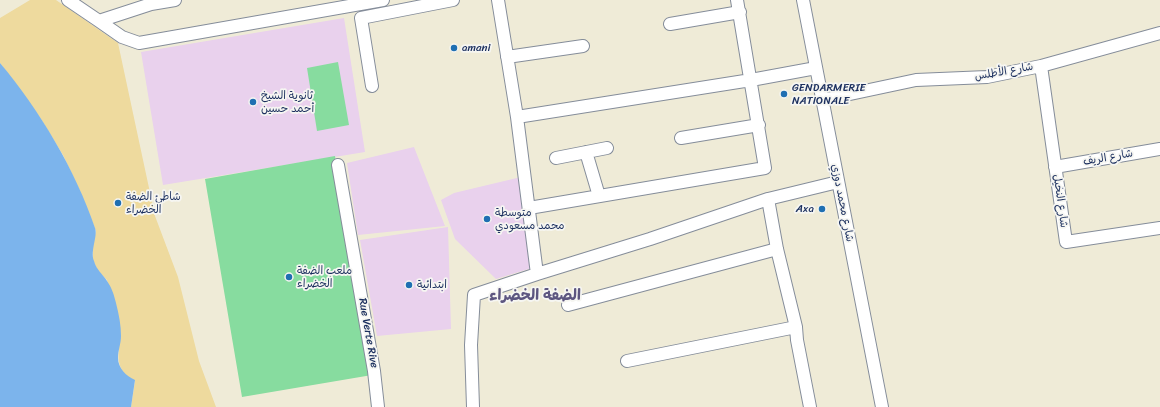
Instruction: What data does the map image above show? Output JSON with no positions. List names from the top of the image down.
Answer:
{
  "streets": {
    "street": [
      "شارع الأطلس",
      "شارع الريف",
      "شارع النخيل",
      "شارع محمد دوزي",
      "Rue Verte Rive"
    ]
  },
  "crossings": [
    ["شارع الأطلس", "شارع النخيل"],
    ["شارع الأطلس", "شارع محمد دوزي"],
    ["شارع الريف", "شارع النخيل"]
  ],
  "districts": ["الضفة الخضراء"],
  "places": [
    "amani",
    "GENDARMERIE NATIONALE",
    "ثانوية الشيخ أحمد حسين",
    "شاطئ الضفة الخضراء",
    "Axa",
    "متوسطة محمد مسعودي",
    "ملعب الضفة الخضراء",
    "ابتدائية"
  ]
}
